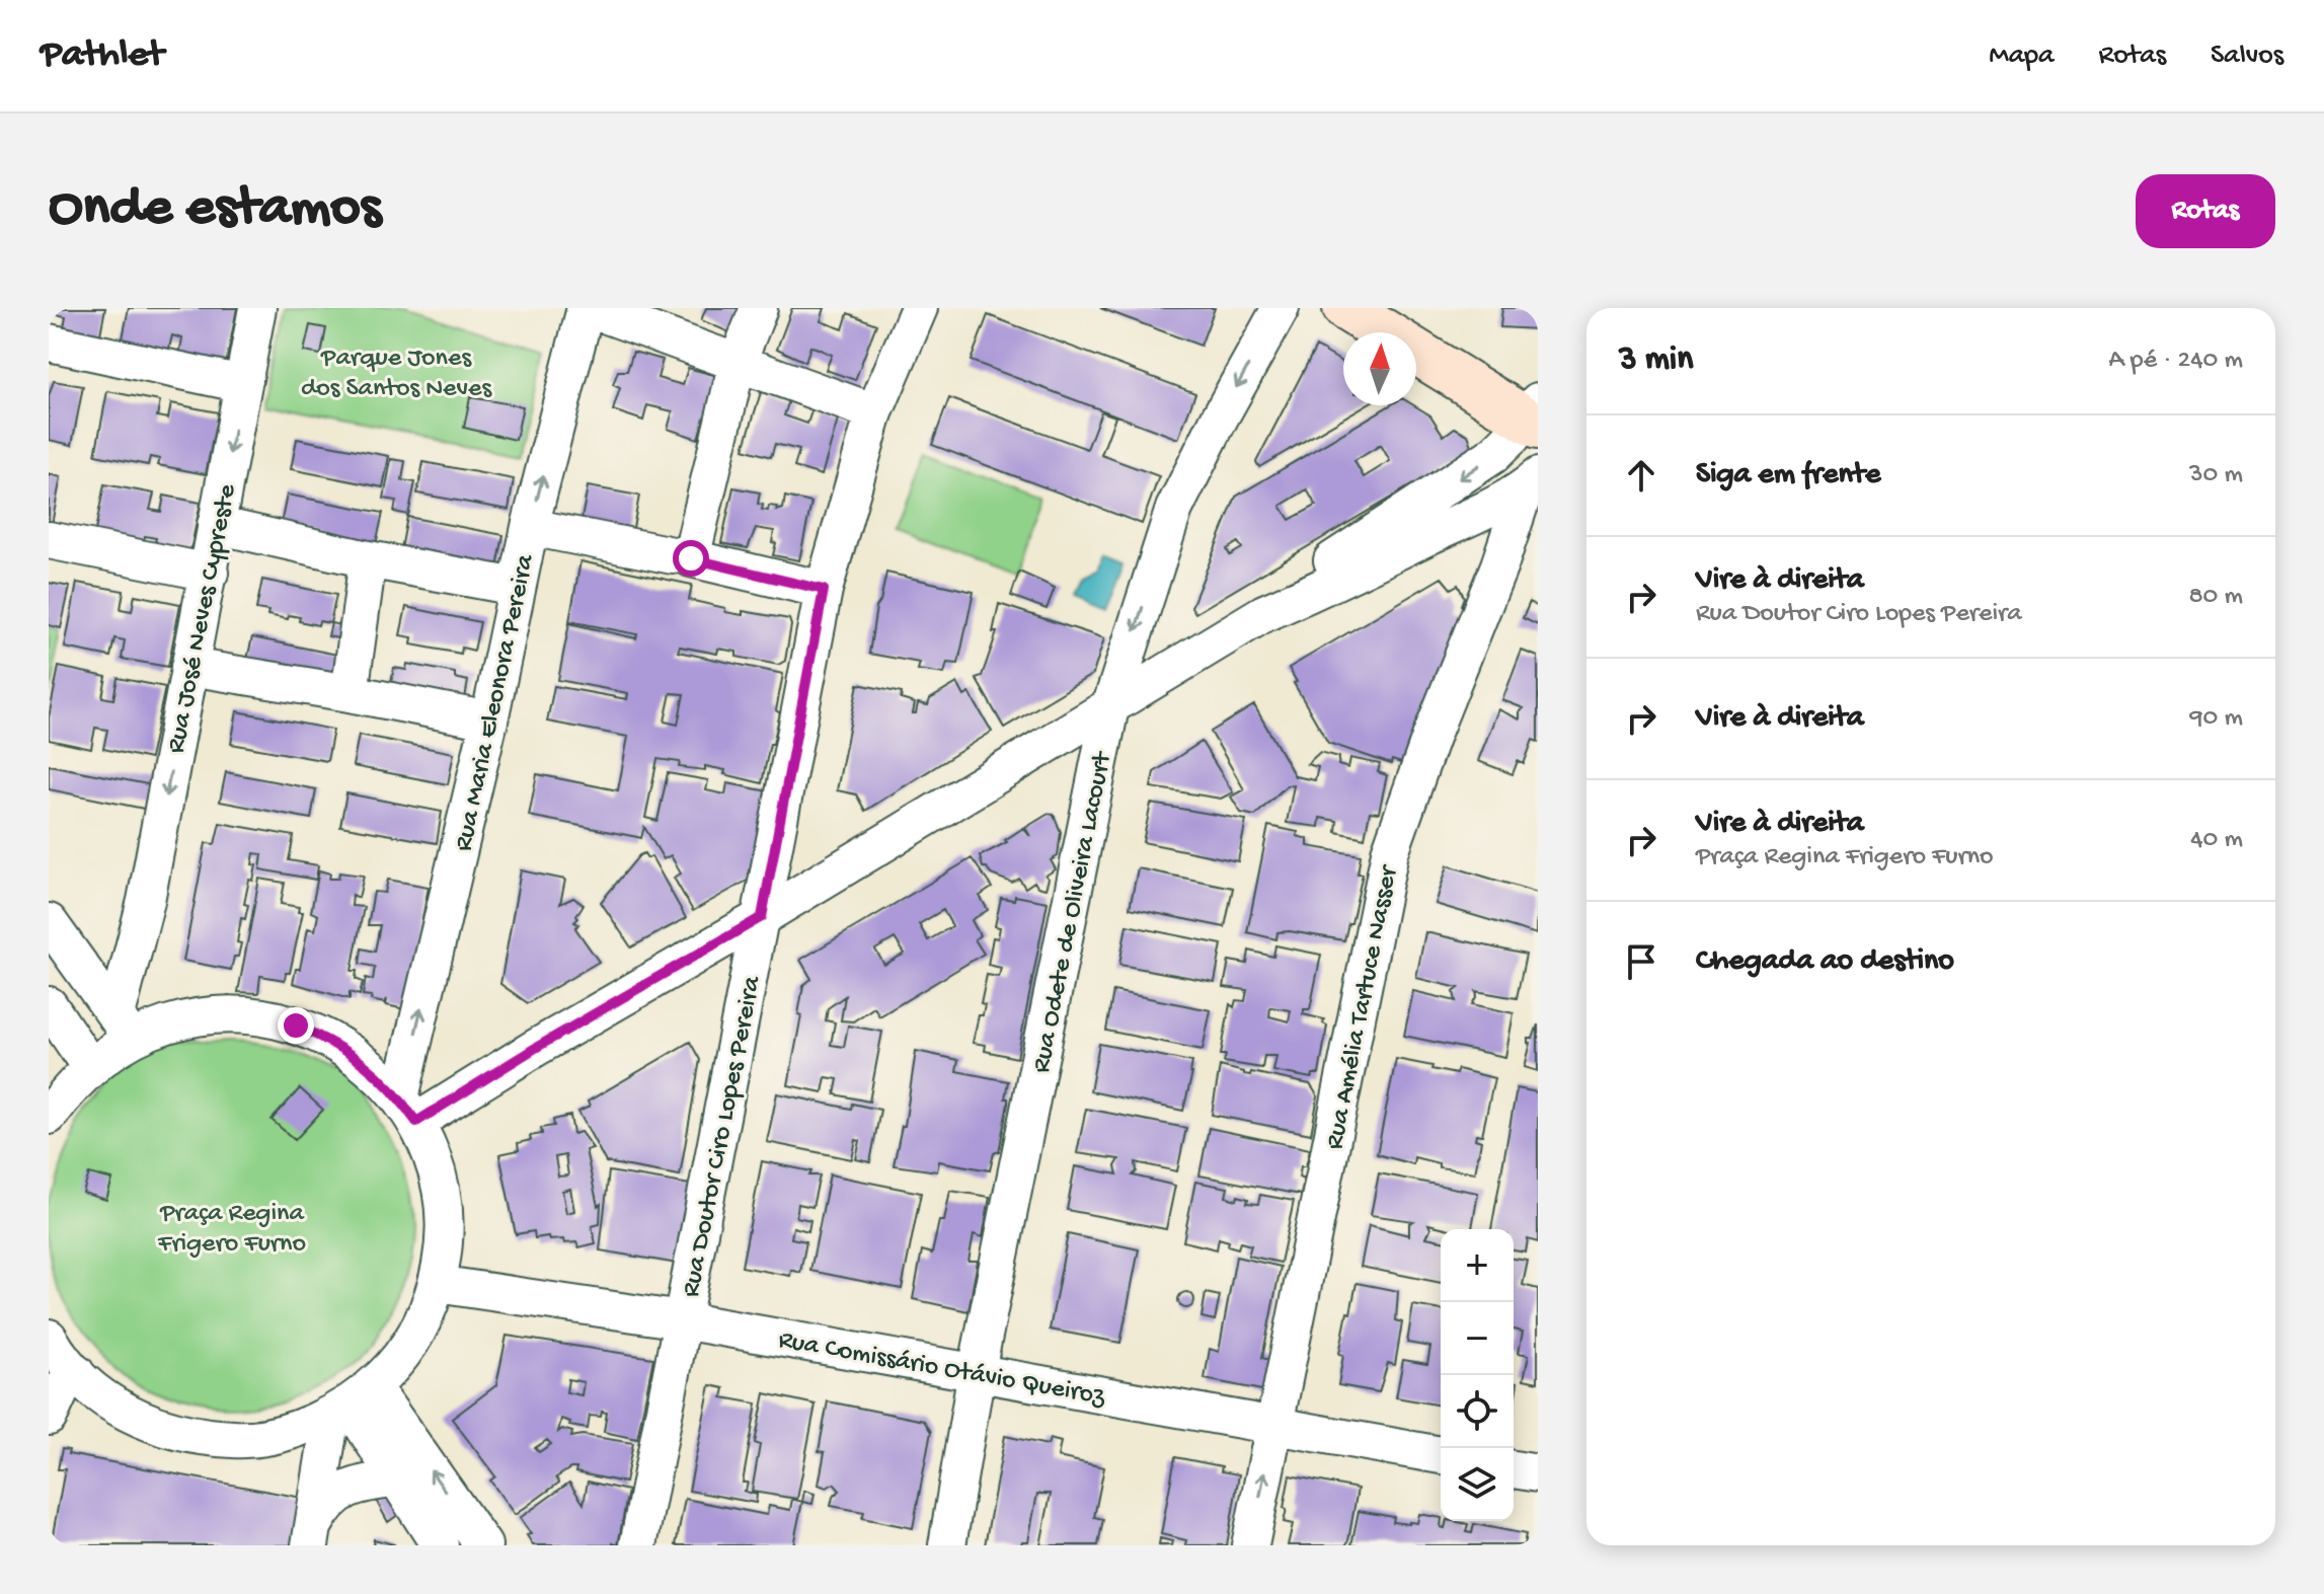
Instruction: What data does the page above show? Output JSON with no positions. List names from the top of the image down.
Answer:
{
  "streets": {
    "street": [
      "Rua José Neves Cypreste",
      "Rua Maria Eleonora Pereira",
      "Rua Odete de Oliveira Lacourt",
      "Rua Amélia Tartuce Nasser",
      "Rua Doutor Ciro Lopes Pereira",
      "Rua Comissário Otávio Queiroz"
    ]
  },
  "crossings": [
    ["Rua Odete de Oliveira Lacourt", "Rua Comissário Otávio Queiroz"],
    ["Rua Amélia Tartuce Nasser", "Rua Comissário Otávio Queiroz"],
    ["Rua Doutor Ciro Lopes Pereira", "Rua Comissário Otávio Queiroz"]
  ],
  "one_way": ["Rua José Neves Cypreste", "Rua Maria Eleonora Pereira"],
  "parks": ["Parque Jones dos Santos Neves", "Praça Regina Frigero Furno"],
  "north": "top",
  "page": {
    "header": "Pathlet",
    "nav": ["Mapa", "Rotas", "Salvos"],
    "buttons": "Rotas",
    "title": "Onde estamos",
    "heading": ["3 min", "A pé · 240 m"],
    "list": [
      ["Siga em frente", "30 m"],
      ["Vire à direita", "Rua Doutor Ciro Lopes Pereira", "80 m"],
      ["Vire à direita", "90 m"],
      ["Vire à direita", "Praça Regina Frigero Furno", "40 m"],
      "Chegada ao destino"
    ],
    "map_buttons": ["+", "−"]
  }
}
